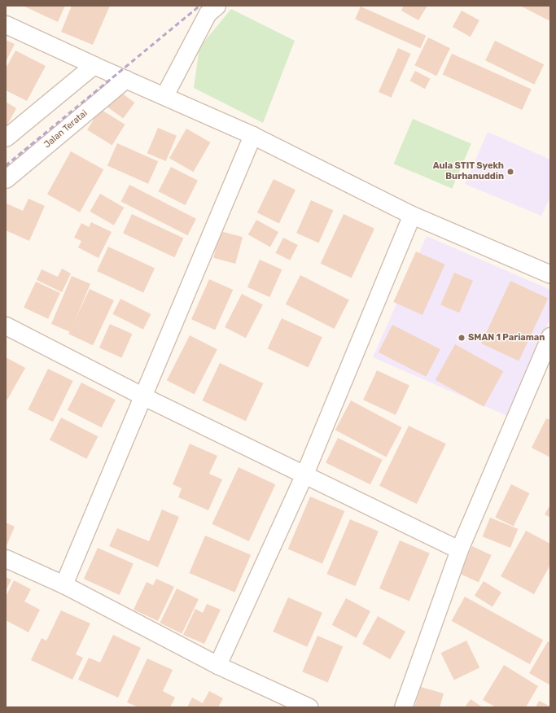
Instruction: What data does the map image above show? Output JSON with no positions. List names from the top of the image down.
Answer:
{
  "streets": {
    "street": ["Jalan Teratai"]
  },
  "places": ["Aula STIT Syekh Burhanuddin", "SMAN 1 Pariaman"]
}
